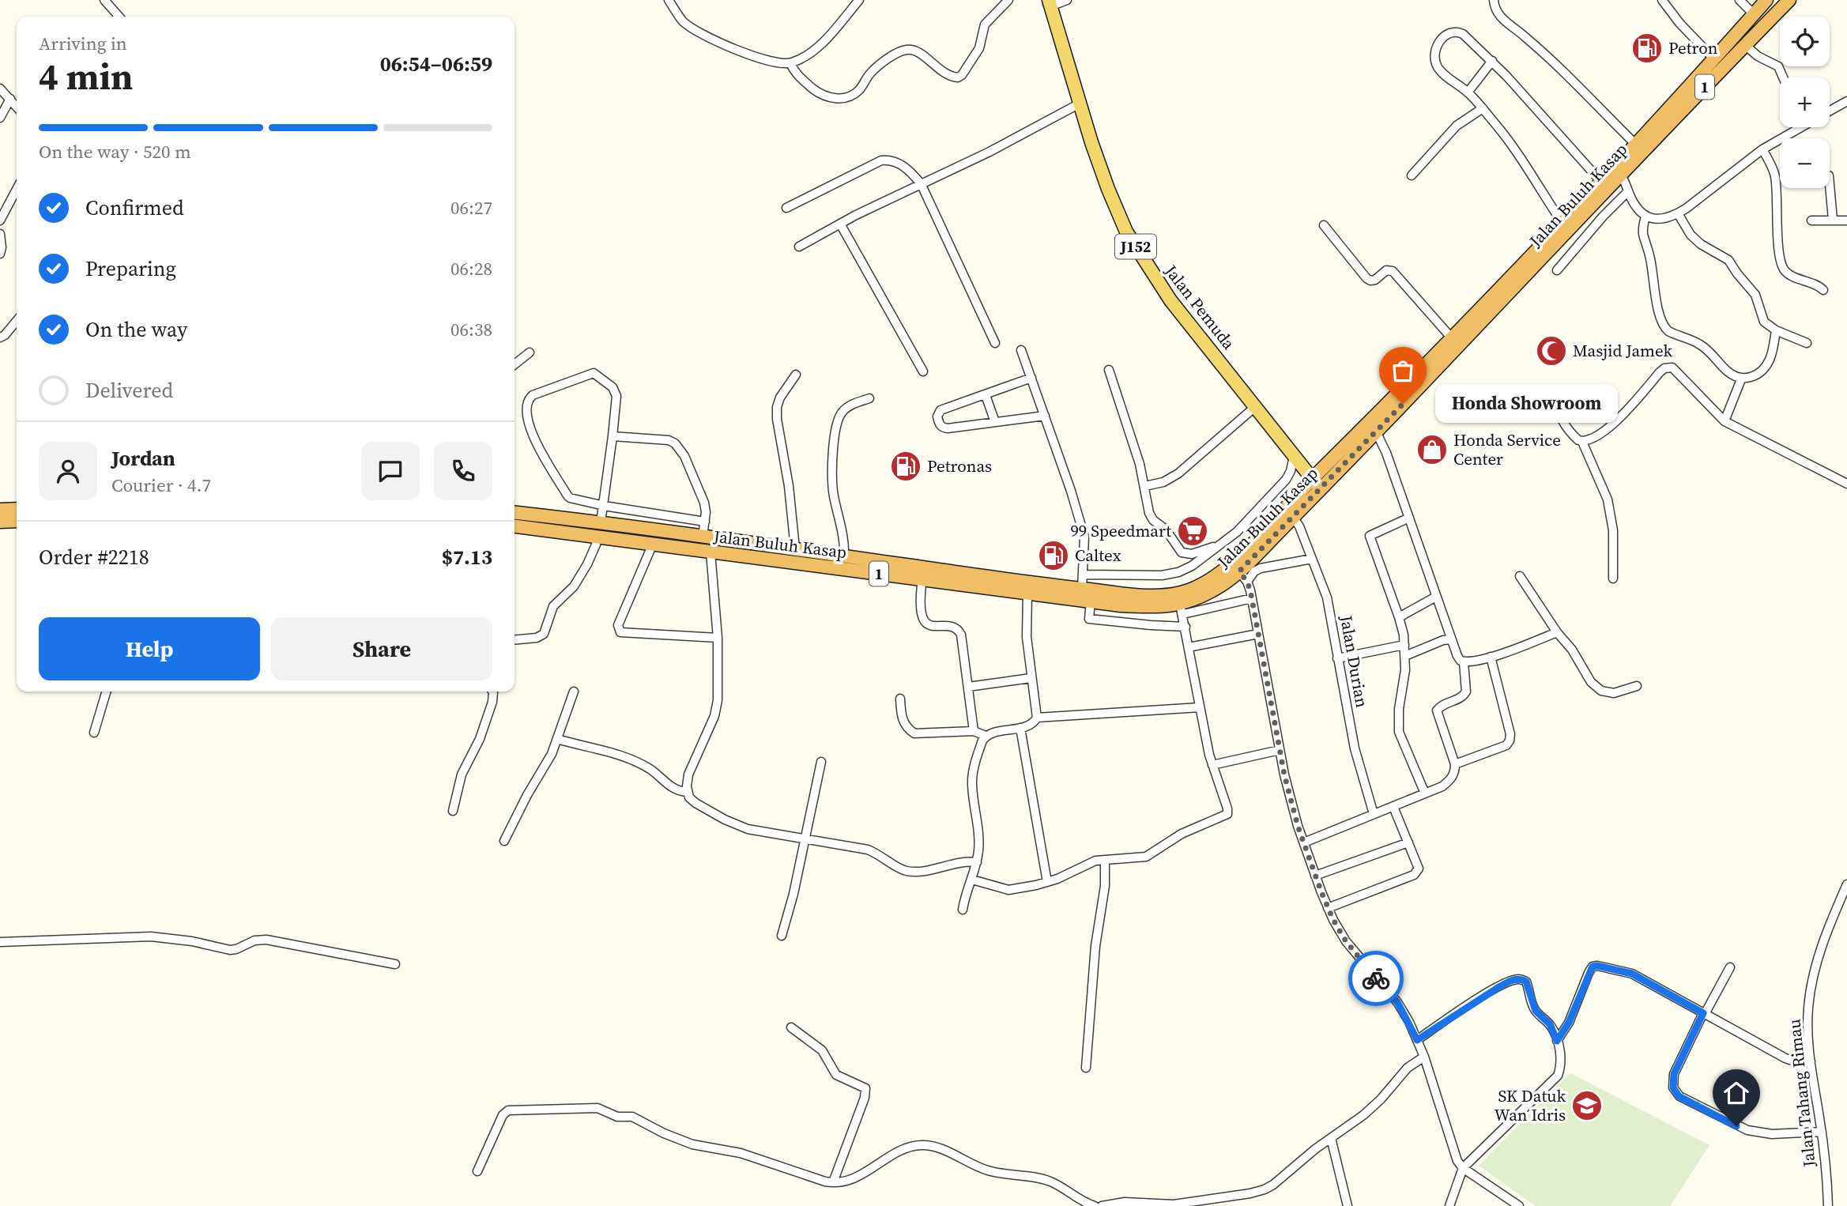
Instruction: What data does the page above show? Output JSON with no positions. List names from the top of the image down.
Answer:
{
  "streets": {
    "highway": ["1", "Jalan Buluh Kasap"],
    "main road": ["J152", "Jalan Pemuda"],
    "street": ["Jalan Durian", "Jalan Tahang Rimau"]
  },
  "crossings": [
    ["Jalan Buluh Kasap", "Jalan Pemuda"],
    ["Jalan Buluh Kasap", "Jalan Durian"]
  ],
  "places": {
    "fuel station": ["Petron", "Petronas", "Caltex"],
    "mosque": ["Masjid Jamek"],
    "other": ["Honda Showroom"],
    "shop": ["Honda Service Center"],
    "supermarket": ["99 Speedmart"],
    "school or university": ["SK Datuk Wan Idris"]
  },
  "page": {
    "map_buttons": ["+", "−"],
    "heading": ["4 min", "Arriving in", "06:54–06:59"],
    "panel": [
      "Jordan",
      "Courier · 4.7",
      "Order #2218",
      "$7.13"
    ],
    "bar": "On the way · 520 m",
    "list": [
      ["Confirmed", "06:27"],
      ["Preparing", "06:28"],
      ["On the way", "06:38"],
      "Delivered"
    ],
    "bubble": "Honda Showroom",
    "buttons": ["Help", "Share"]
  }
}
